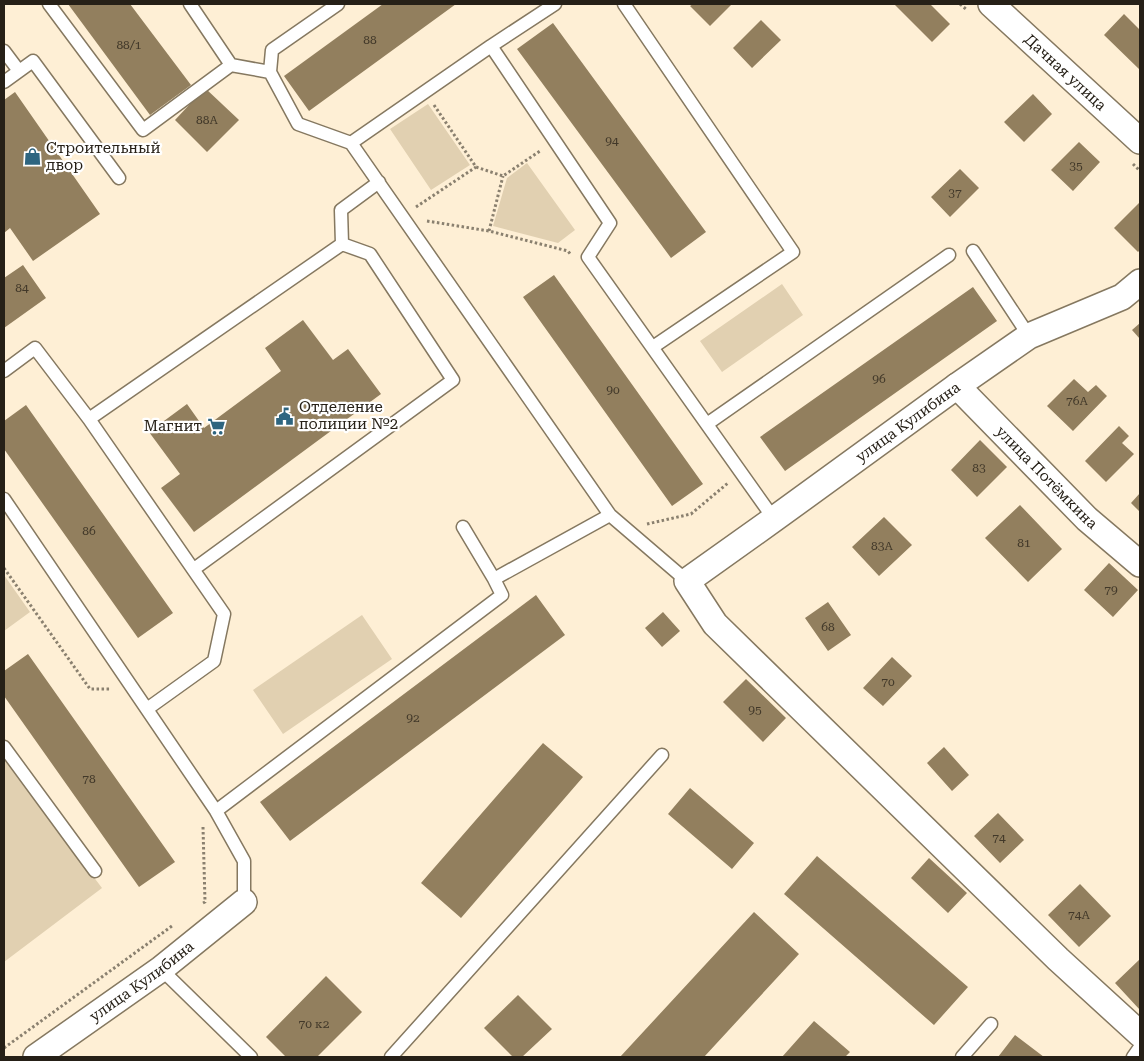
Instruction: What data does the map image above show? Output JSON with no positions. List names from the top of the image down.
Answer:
{
  "streets": {
    "street": ["Дачная улица", "улица Кулибина", "улица Потёмкина"]
  },
  "crossings": [
    ["улица Кулибина", "улица Потёмкина"]
  ],
  "places": {
    "shop": ["Строительный двор"],
    "public building": ["Отделение полиции №2"],
    "supermarket": ["Магнит"]
  },
  "house_numbers": [
    "88",
    "88/1",
    "88А",
    "94",
    "35",
    "37",
    "84",
    "96",
    "90",
    "76А",
    "83",
    "86",
    "81",
    "83А",
    "79",
    "68",
    "70",
    "95",
    "92",
    "78",
    "74",
    "74А",
    "70 к2"
  ]
}
